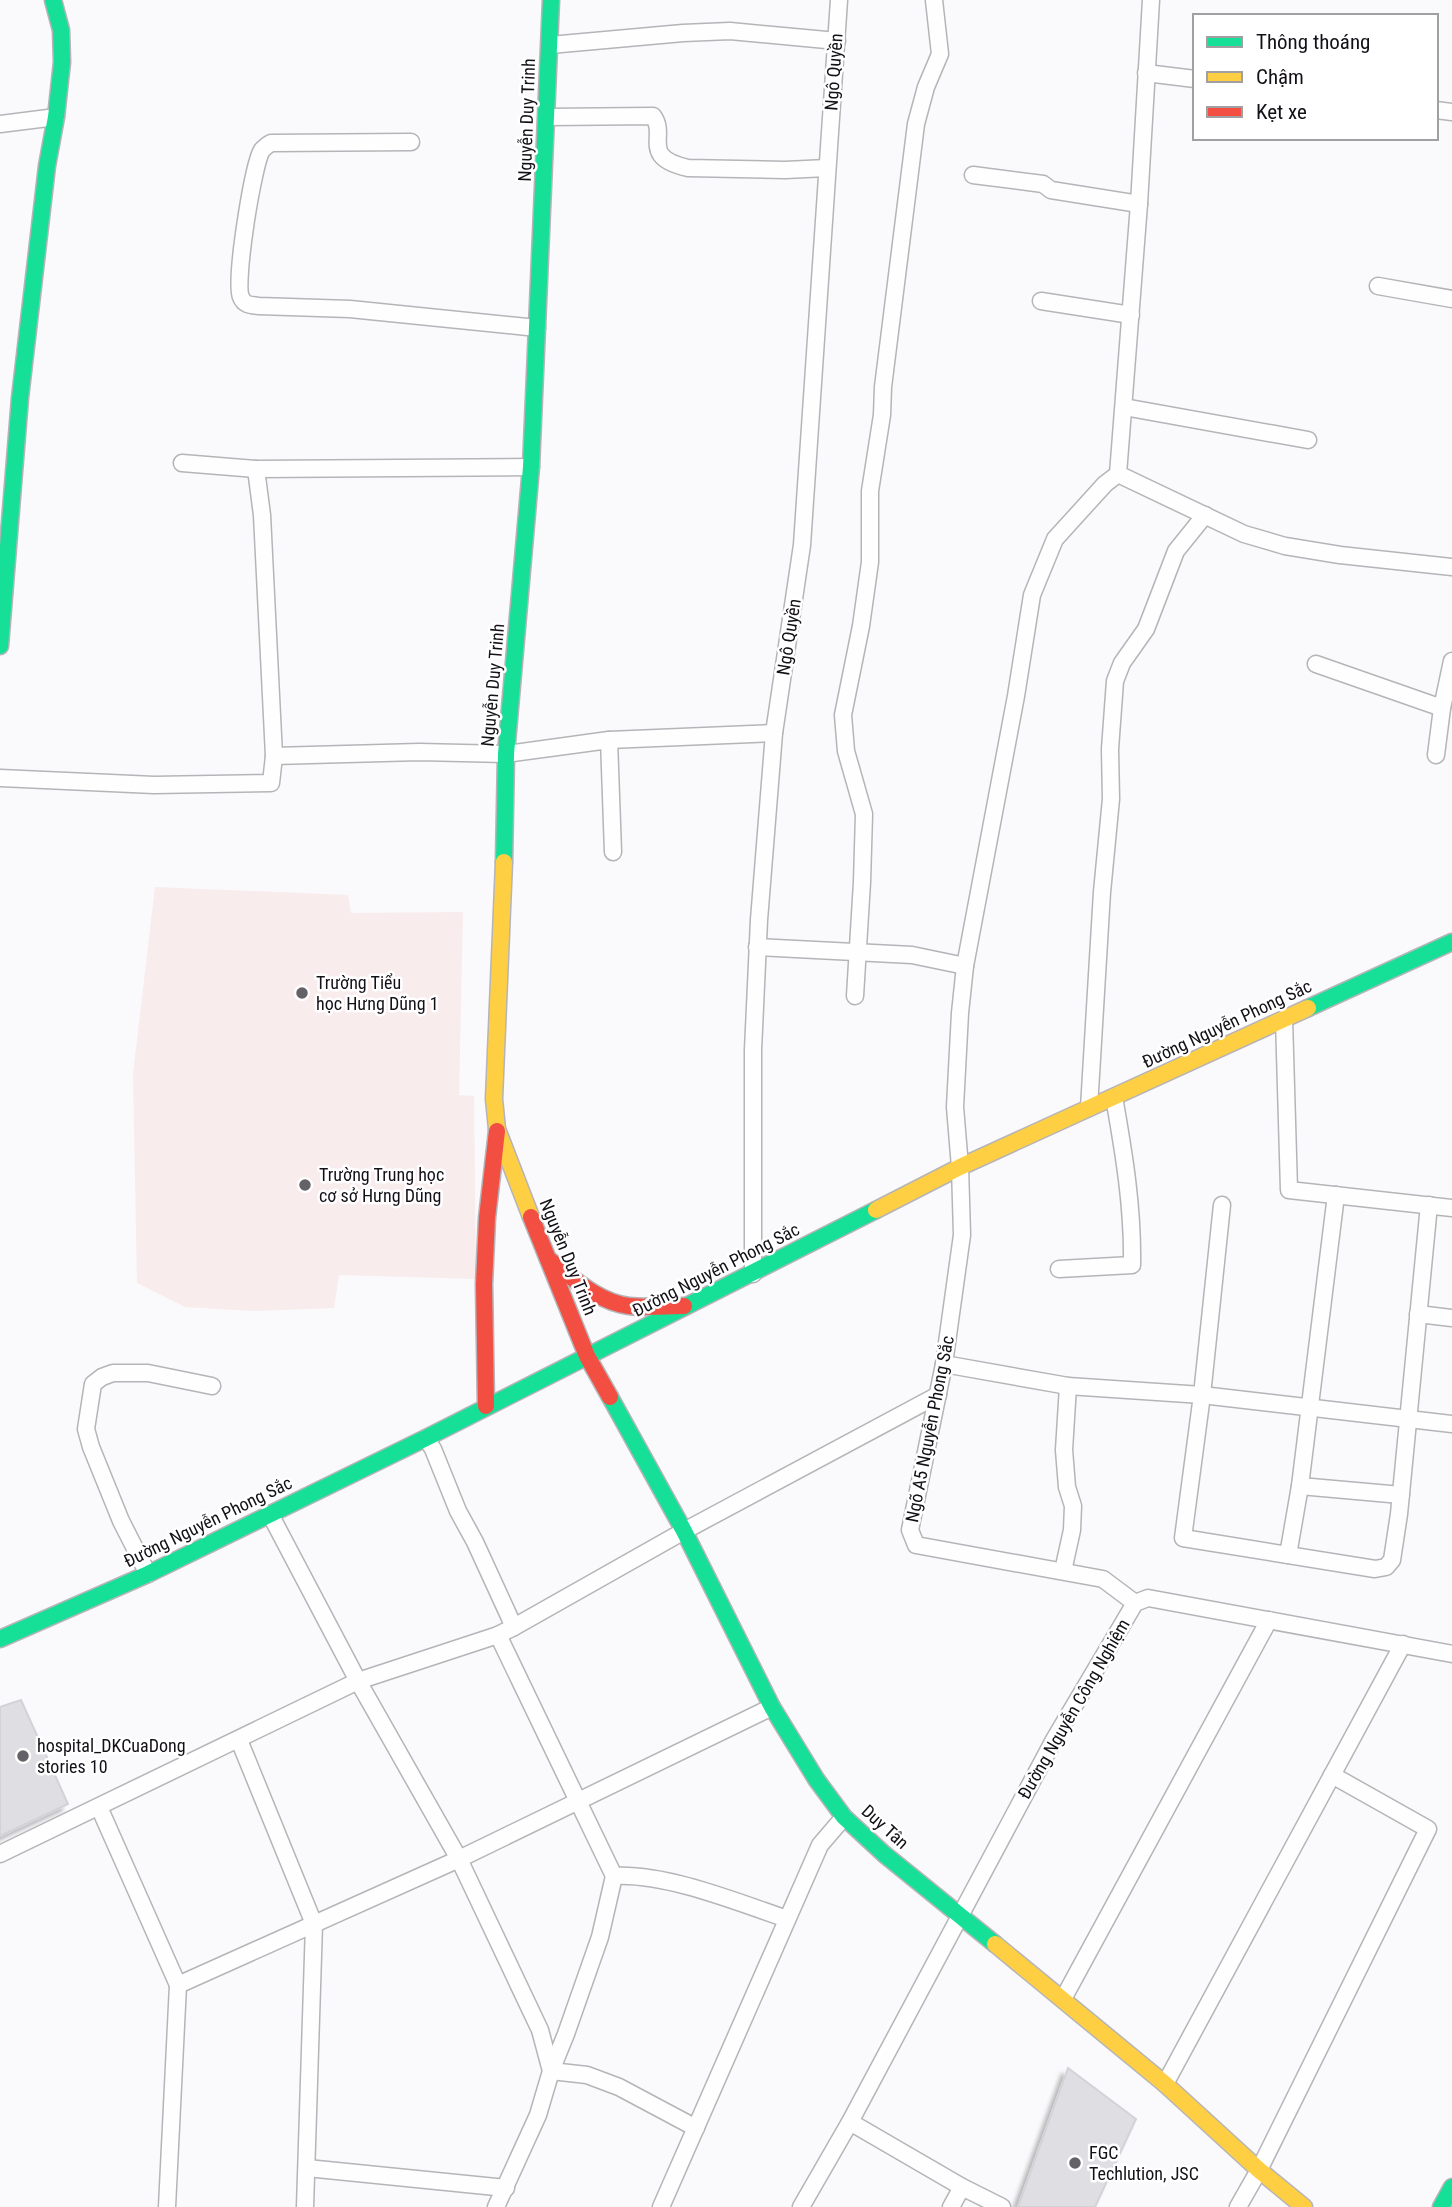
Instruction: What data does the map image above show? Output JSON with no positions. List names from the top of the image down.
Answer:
{
  "streets": {
    "street": [
      "Ngô Quyền",
      "Nguyễn Duy Trinh",
      "Đường Nguyễn Phong Sắc",
      "Ngõ A5 Nguyễn Phong Sắc",
      "Đường Nguyễn Công Nghiệm",
      "Duy Tân"
    ]
  },
  "crossings": [
    ["Ngô Quyền", "Đường Nguyễn Phong Sắc"],
    ["Nguyễn Duy Trinh", "Đường Nguyễn Phong Sắc"],
    ["Nguyễn Duy Trinh", "Duy Tân"],
    ["Đường Nguyễn Phong Sắc", "Ngõ A5 Nguyễn Phong Sắc"],
    ["Đường Nguyễn Phong Sắc", "Duy Tân"],
    ["Ngõ A5 Nguyễn Phong Sắc", "Đường Nguyễn Công Nghiệm"],
    ["Đường Nguyễn Công Nghiệm", "Duy Tân"]
  ],
  "places": [
    "Trường Tiểu học Hưng Dũng 1",
    "Trường Trung học cơ sở Hưng Dũng",
    "hospital_DKCuaDong stories 10",
    "FGC Techlution, JSC"
  ],
  "legend": ["Thông thoáng", "Chậm", "Kẹt xe"]
}
